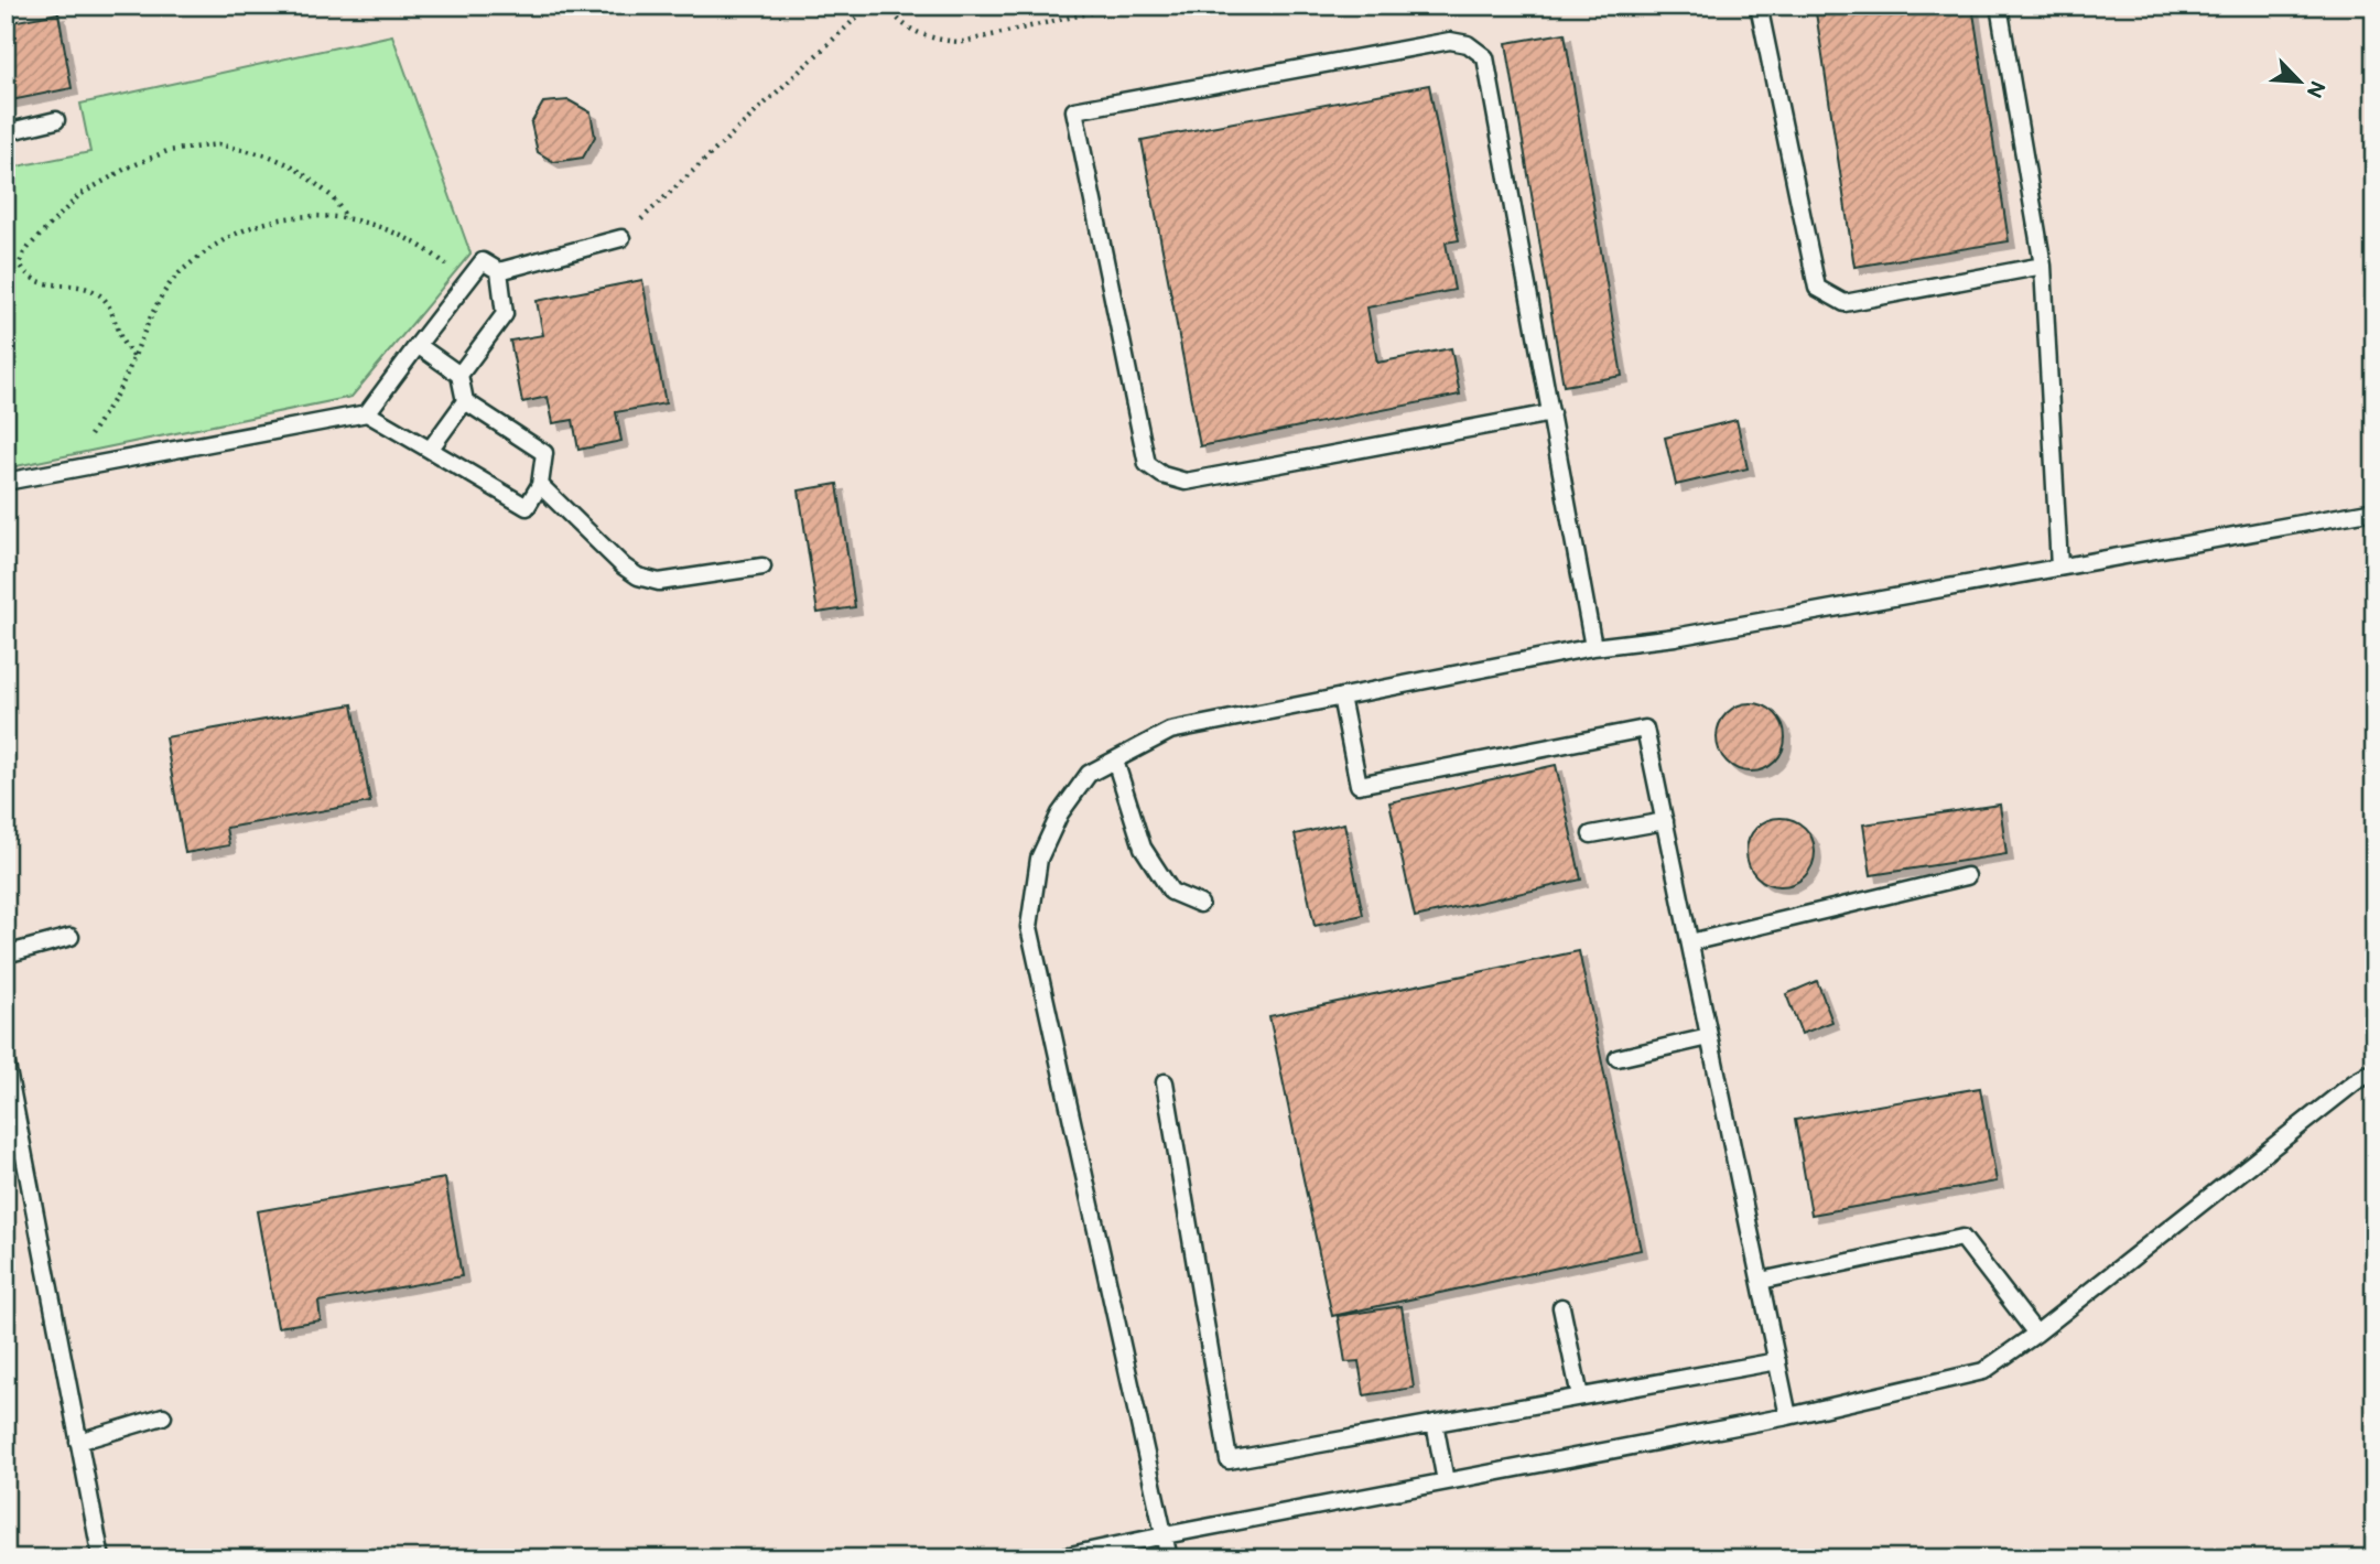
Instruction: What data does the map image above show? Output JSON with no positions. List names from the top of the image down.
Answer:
{
  "north": "bottom right"
}
